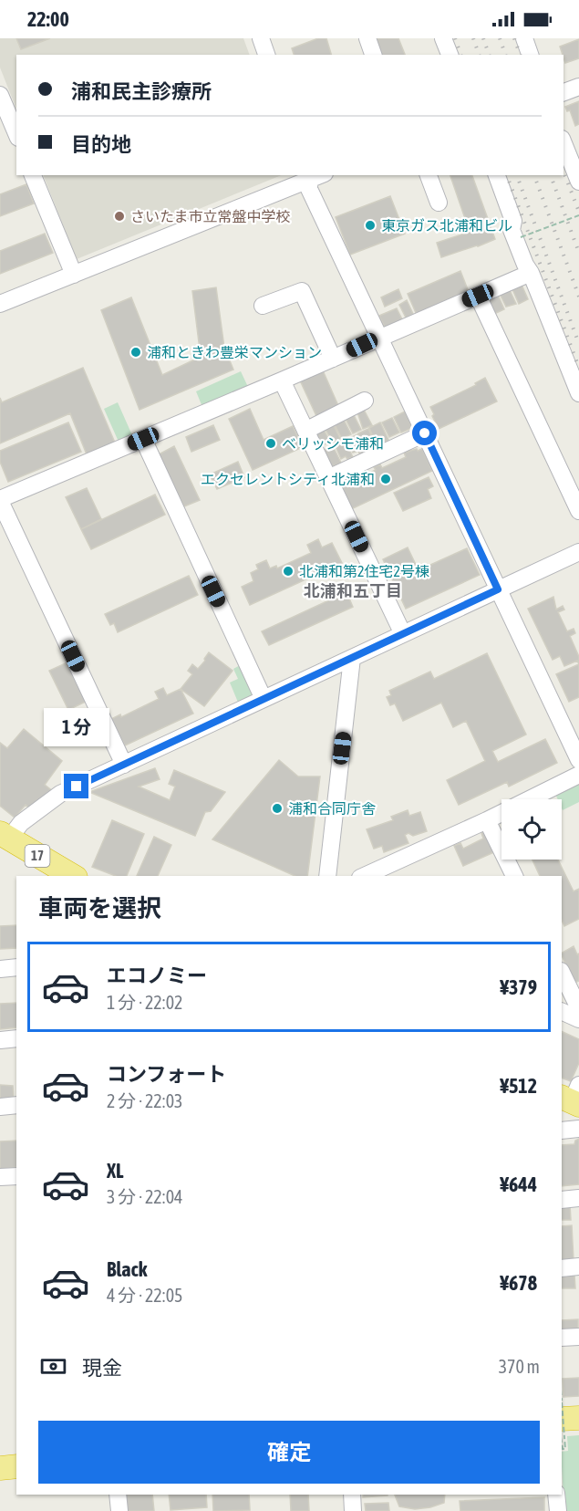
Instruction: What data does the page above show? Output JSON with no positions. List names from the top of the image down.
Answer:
{
  "streets": {
    "highway": ["17"]
  },
  "districts": ["北浦和五丁目"],
  "places": [
    "さいたま市立常盤中学校",
    "東京ガス北浦和ビル",
    "浦和ときわ豊栄マンション",
    "ベリッシモ浦和",
    "エクセレントシティ北浦和",
    "北浦和第2住宅2号棟",
    "浦和合同庁舎"
  ],
  "page": {
    "status": "22:00",
    "banner": ["浦和民主診療所", "目的地"],
    "bubble": "1 分",
    "heading": "車両を選択",
    "list": [
      {
        "name": "エコノミー",
        "note": "1 分 · 22:02",
        "value": "¥379"
      },
      {
        "name": "コンフォート",
        "note": "2 分 · 22:03",
        "value": "¥512"
      },
      {
        "name": "XL",
        "note": "3 分 · 22:04",
        "value": "¥644"
      },
      {
        "name": "Black",
        "note": "4 分 · 22:05",
        "value": "¥678"
      }
    ],
    "pay": ["現金", "370 m"],
    "buttons": "確定"
  }
}
